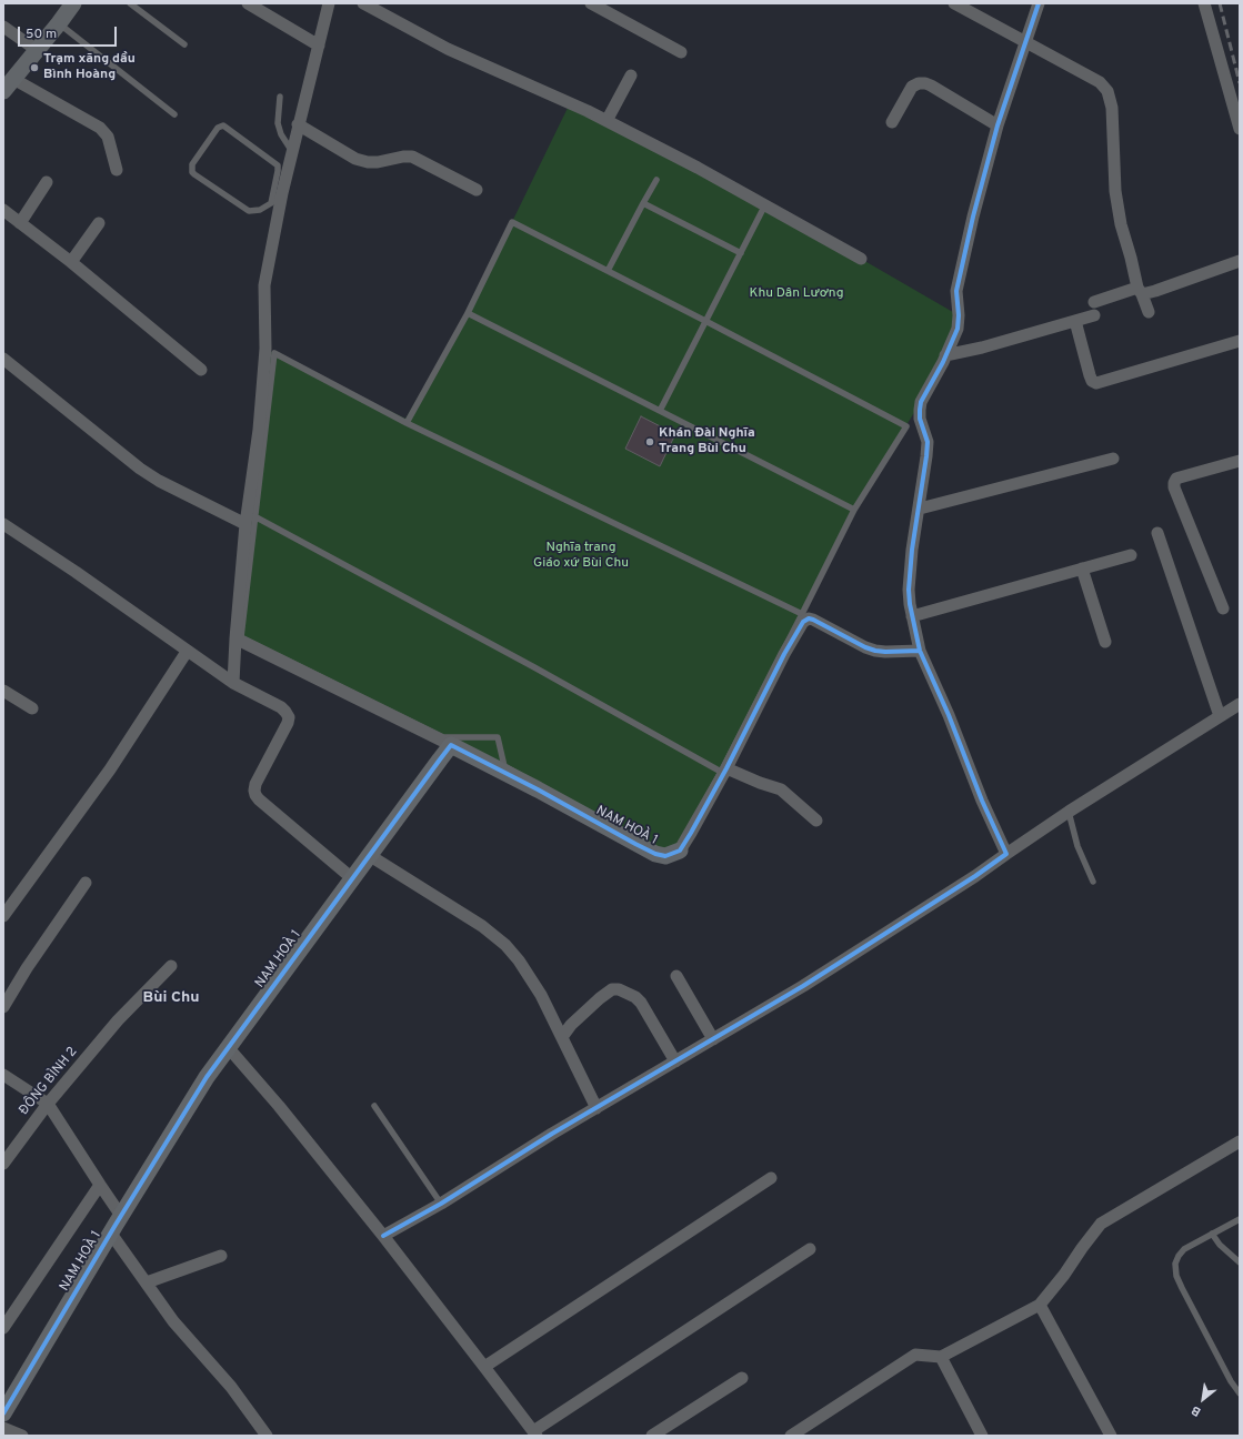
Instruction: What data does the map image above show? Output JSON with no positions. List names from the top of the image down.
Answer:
{
  "streets": {
    "street": ["NAM HOÀ 1", "ĐÔNG BÌNH 2"]
  },
  "districts": ["Bùi Chu"],
  "parks": ["Khu Dân Lương", "Nghĩa trang Giáo xứ Bùi Chu"],
  "places": ["Trạm xăng dầu Bình Hoàng", "Khán Đài Nghĩa Trang Bùi Chu"],
  "scale_bar": "50 m",
  "north": "bottom left"
}
